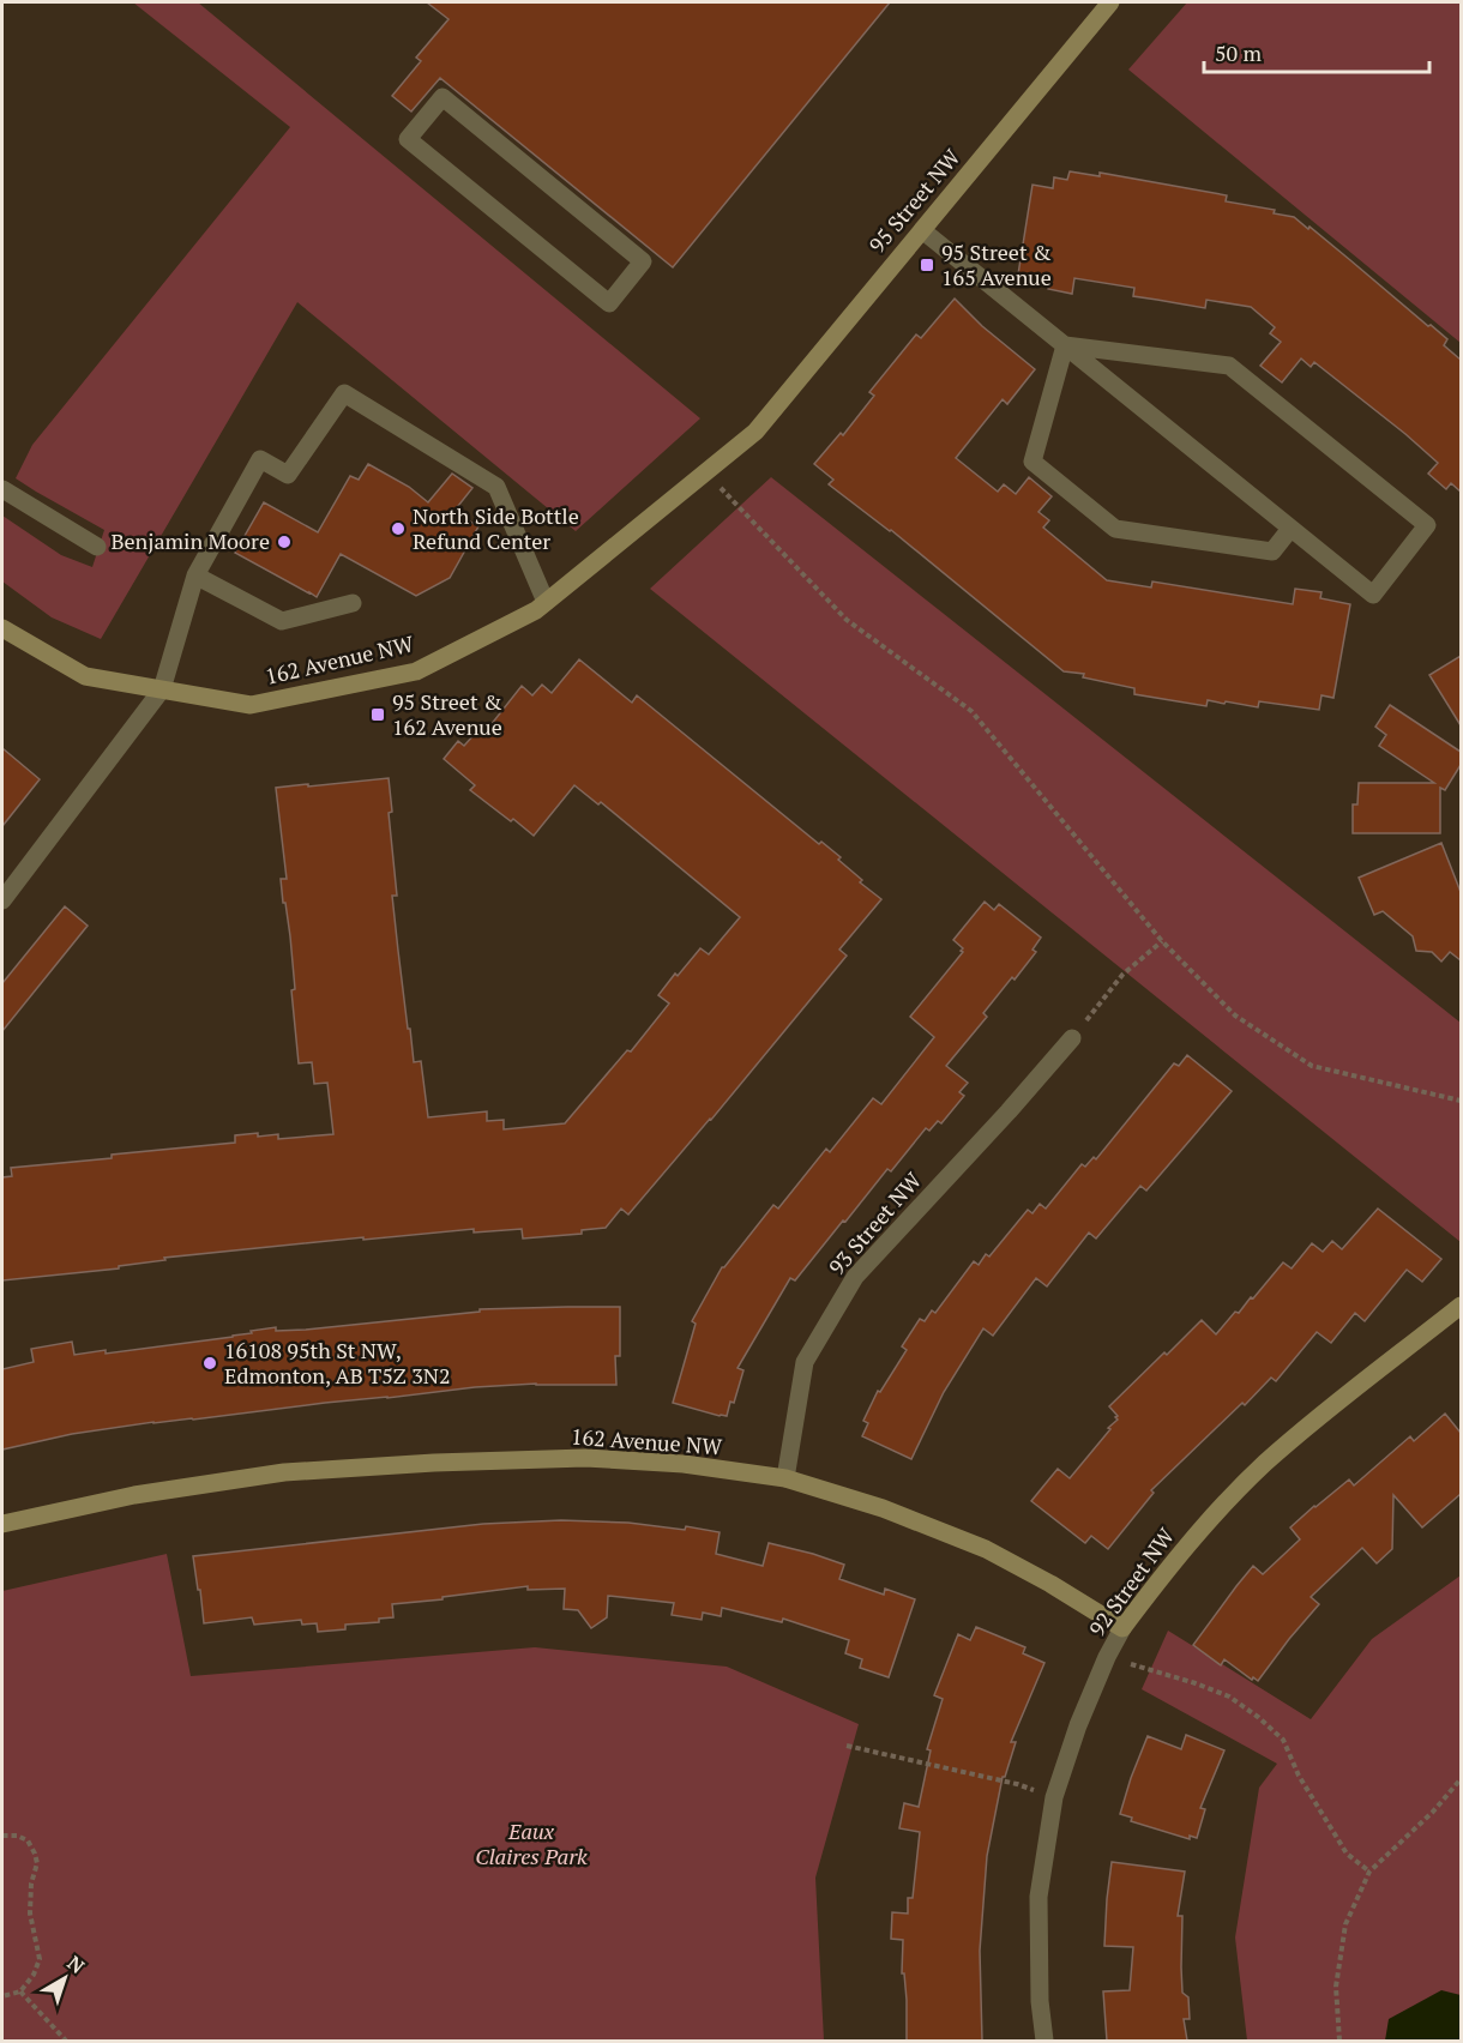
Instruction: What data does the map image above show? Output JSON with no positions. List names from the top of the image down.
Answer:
{
  "streets": {
    "street": [
      "95 Street NW",
      "162 Avenue NW",
      "93 Street NW",
      "92 Street NW"
    ]
  },
  "crossings": [
    ["95 Street NW", "162 Avenue NW"],
    ["162 Avenue NW", "93 Street NW"],
    ["162 Avenue NW", "92 Street NW"]
  ],
  "parks": ["Eaux Claires Park"],
  "places": {
    "transit": ["95 Street & 165 Avenue", "95 Street & 162 Avenue"],
    "other": ["North Side Bottle Refund Center", "Benjamin Moore", "16108 95th St NW, Edmonton, AB T5Z 3N2"]
  },
  "scale_bar": "50 m",
  "north": "top right"
}
